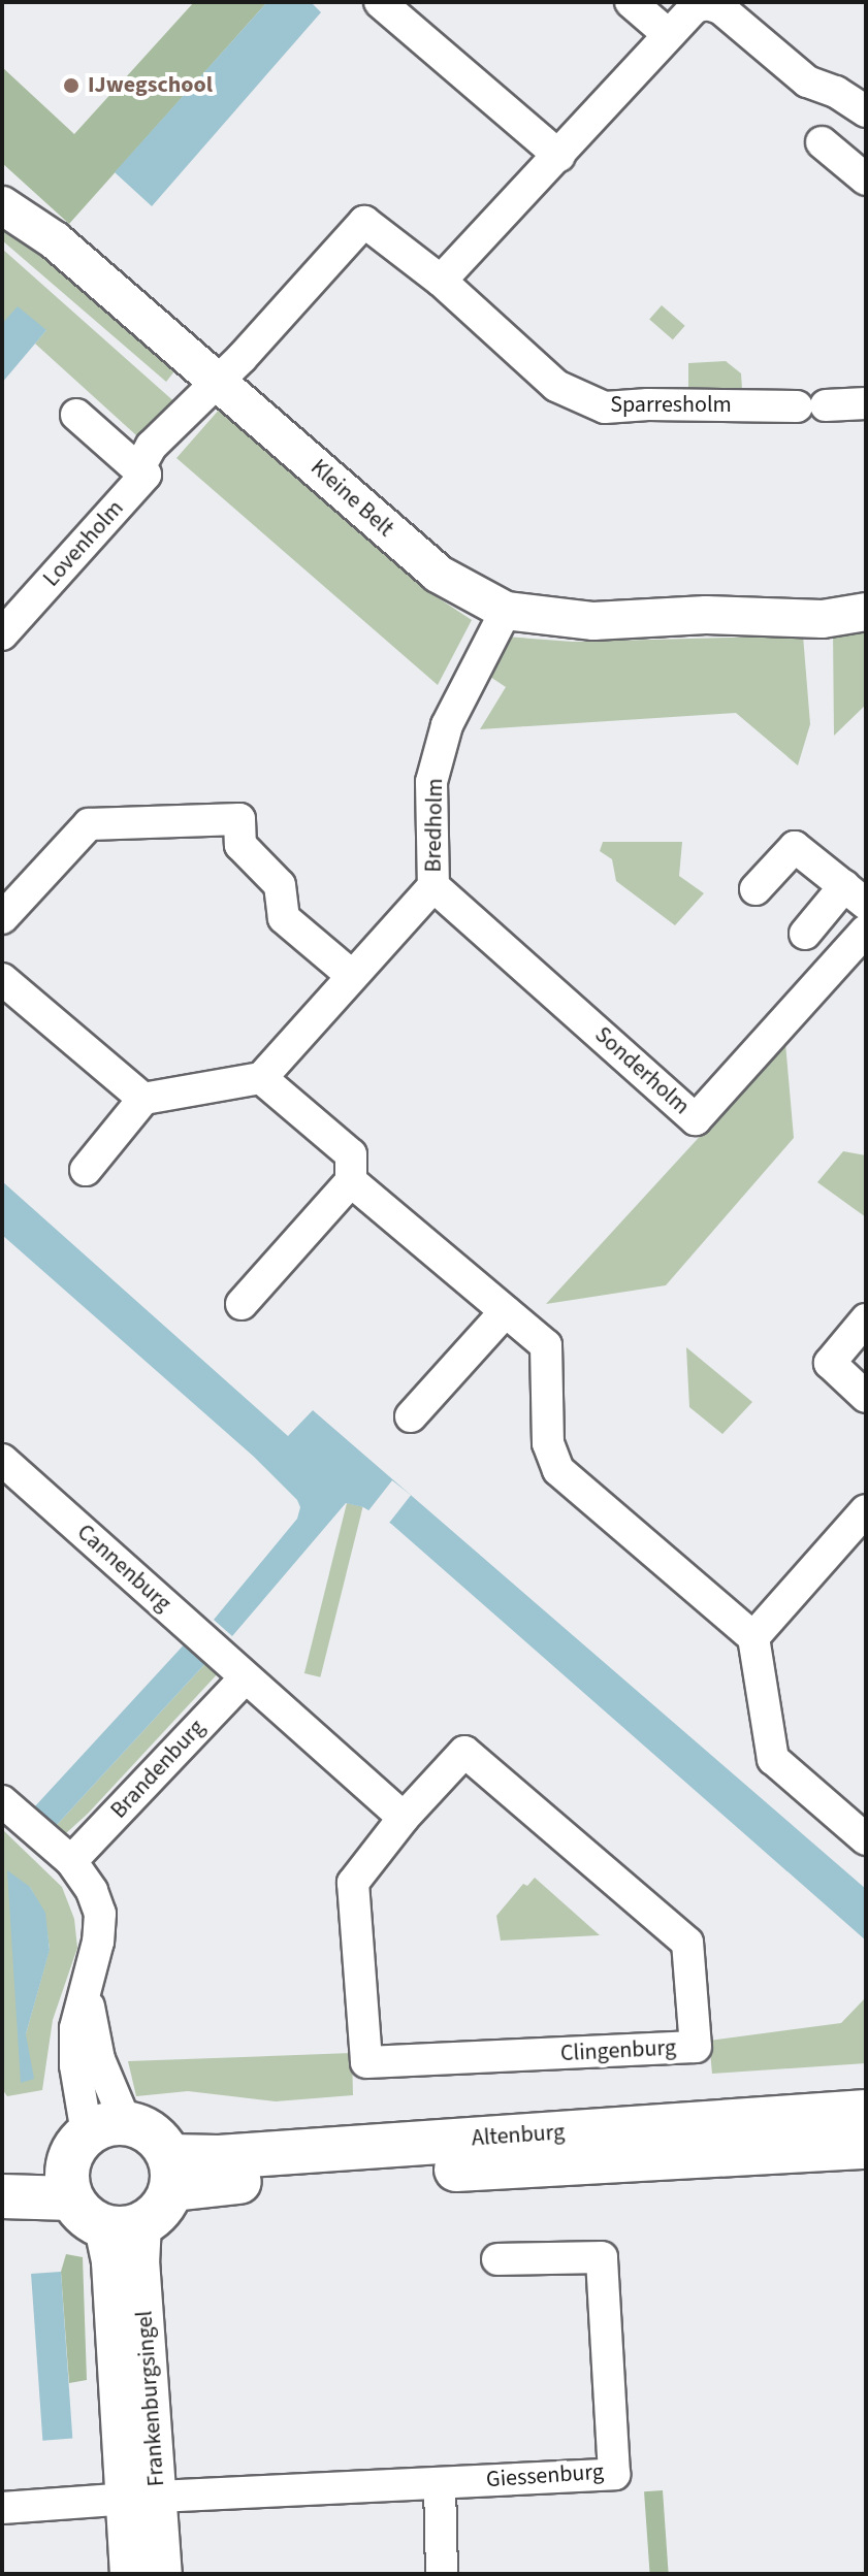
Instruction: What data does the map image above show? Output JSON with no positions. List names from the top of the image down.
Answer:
{
  "streets": {
    "main road": ["Altenburg"],
    "street": [
      "Sparresholm",
      "Kleine Belt",
      "Lovenholm",
      "Bredholm",
      "Sonderholm",
      "Cannenburg",
      "Brandenburg",
      "Clingenburg",
      "Frankenburgsingel",
      "Giessenburg"
    ]
  },
  "crossings": [
    ["Sparresholm", "Kleine Belt"],
    ["Sparresholm", "Lovenholm"],
    ["Kleine Belt", "Lovenholm"],
    ["Kleine Belt", "Bredholm"],
    ["Bredholm", "Sonderholm"],
    ["Cannenburg", "Brandenburg"],
    ["Altenburg", "Frankenburgsingel"],
    ["Frankenburgsingel", "Giessenburg"]
  ],
  "places": ["IJwegschool"]
}
